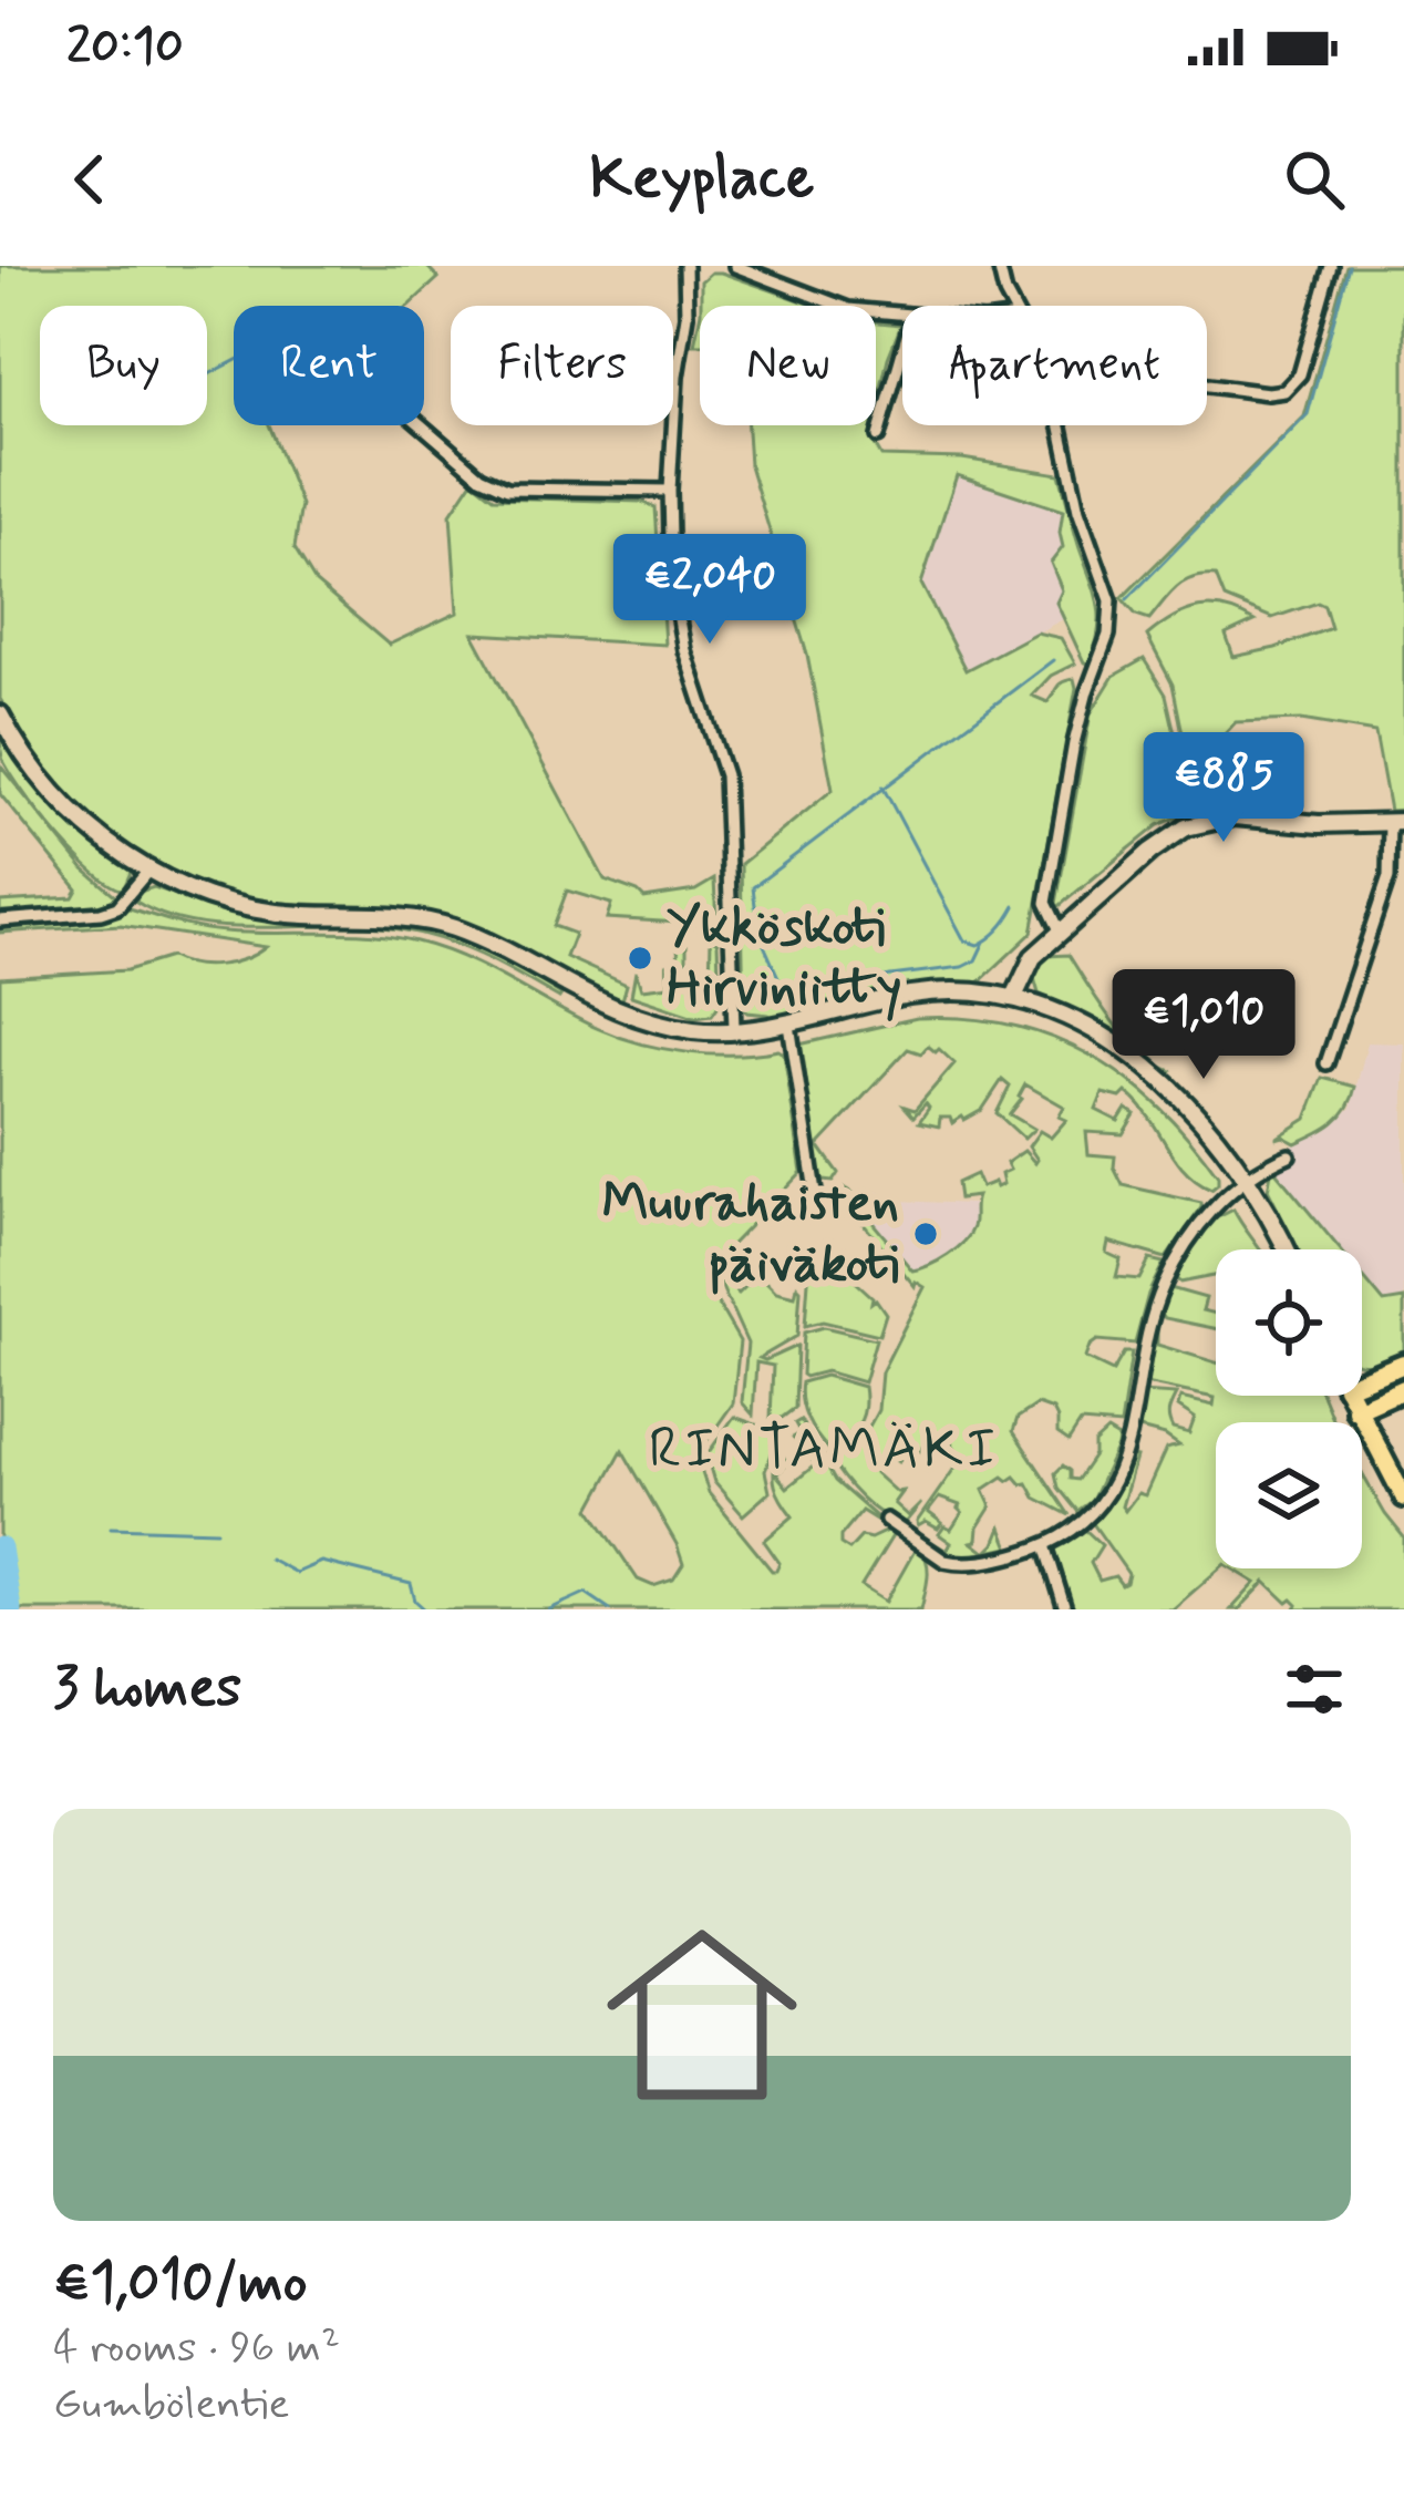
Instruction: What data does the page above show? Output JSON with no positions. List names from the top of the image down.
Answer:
{
  "districts": ["RINTAMÄKI"],
  "places": ["Ykköskoti Hirviniitty", "Muurahaisten päiväkoti"],
  "page": {
    "status": "20:10",
    "header": "Keyplace",
    "chip": [
      "Buy",
      "Rent",
      "Filters",
      "New",
      "Apartment"
    ],
    "price": ["€2,040", "€885", "€1,010"],
    "heading": "3 homes",
    "list": [
      {
        "name": "€1,010/mo",
        "note": "4 rooms · 96 m² · Gumbölentie"
      }
    ]
  }
}
